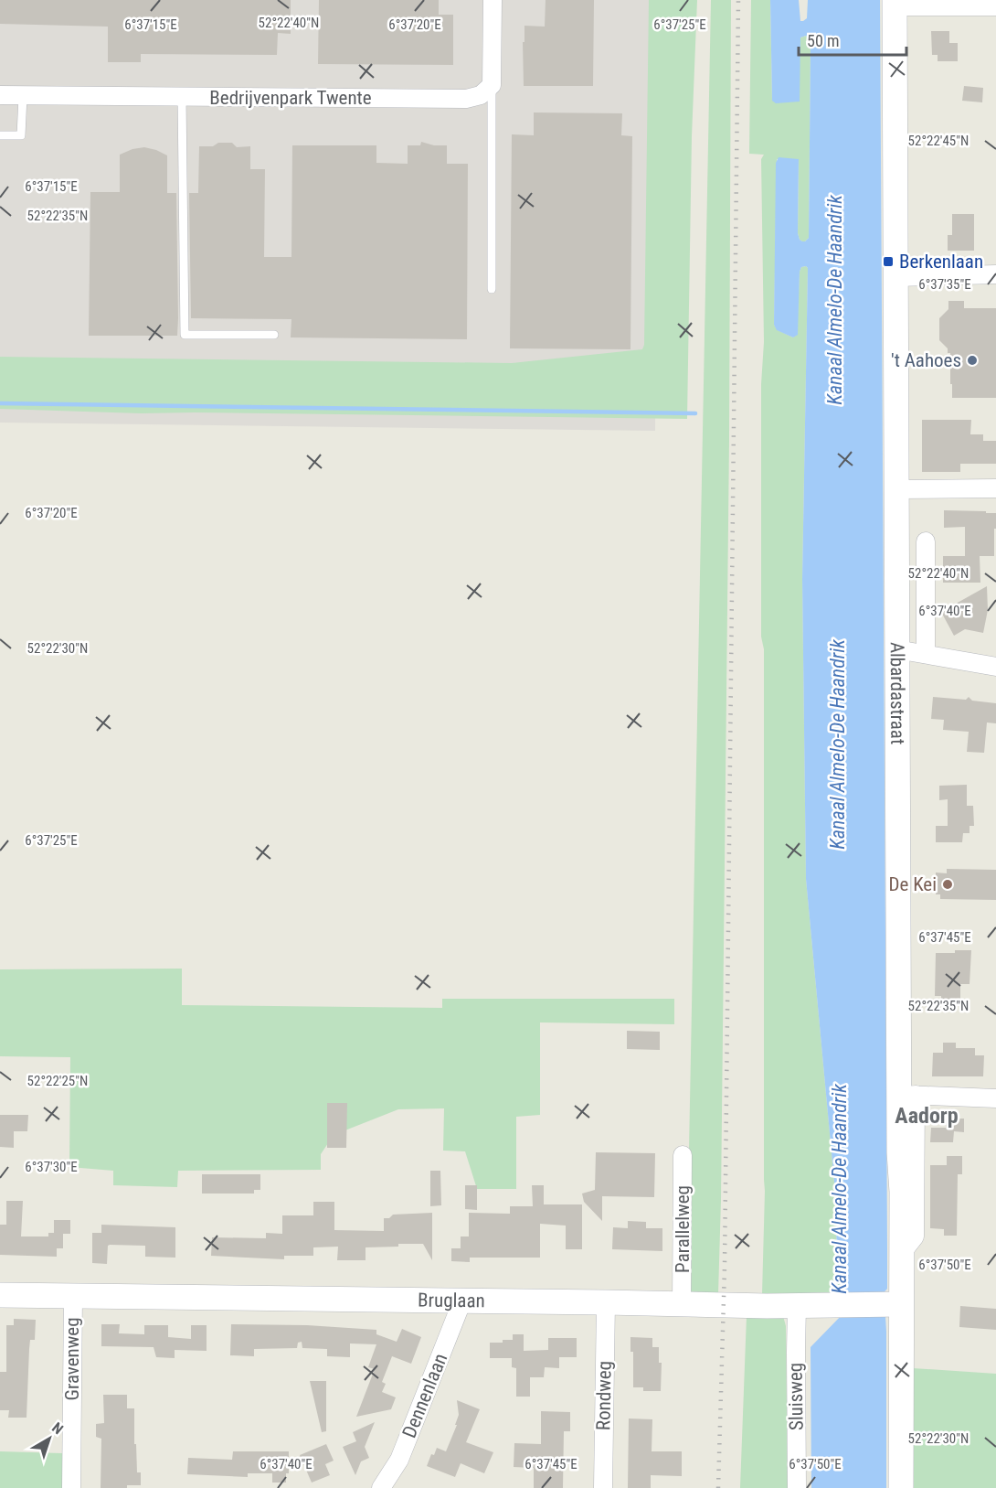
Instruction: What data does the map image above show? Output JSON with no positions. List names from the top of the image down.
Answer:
{
  "streets": {
    "street": [
      "Bedrijvenpark Twente",
      "Albardastraat",
      "Parallelweg",
      "Bruglaan",
      "Gravenweg",
      "Dennenlaan",
      "Rondweg",
      "Sluisweg"
    ]
  },
  "crossings": [
    ["Albardastraat", "Bruglaan"],
    ["Parallelweg", "Bruglaan"],
    ["Bruglaan", "Gravenweg"],
    ["Bruglaan", "Dennenlaan"],
    ["Bruglaan", "Rondweg"],
    ["Bruglaan", "Sluisweg"]
  ],
  "districts": ["Aadorp"],
  "water": ["Kanaal Almelo-De Haandrik"],
  "places": {
    "transit": ["Berkenlaan"],
    "other": ["'t Aahoes", "De Kei"]
  },
  "scale_bar": "50 m",
  "north": "top right",
  "coordinates": [
    "52°22'40\"N",
    "6°37'15\"E",
    "6°37'20\"E",
    "6°37'25\"E",
    "52°22'45\"N",
    "52°22'35\"N",
    "6°37'35\"E",
    "6°37'40\"E",
    "52°22'30\"N",
    "6°37'45\"E",
    "52°22'25\"N",
    "6°37'30\"E",
    "6°37'50\"E"
  ]
}
